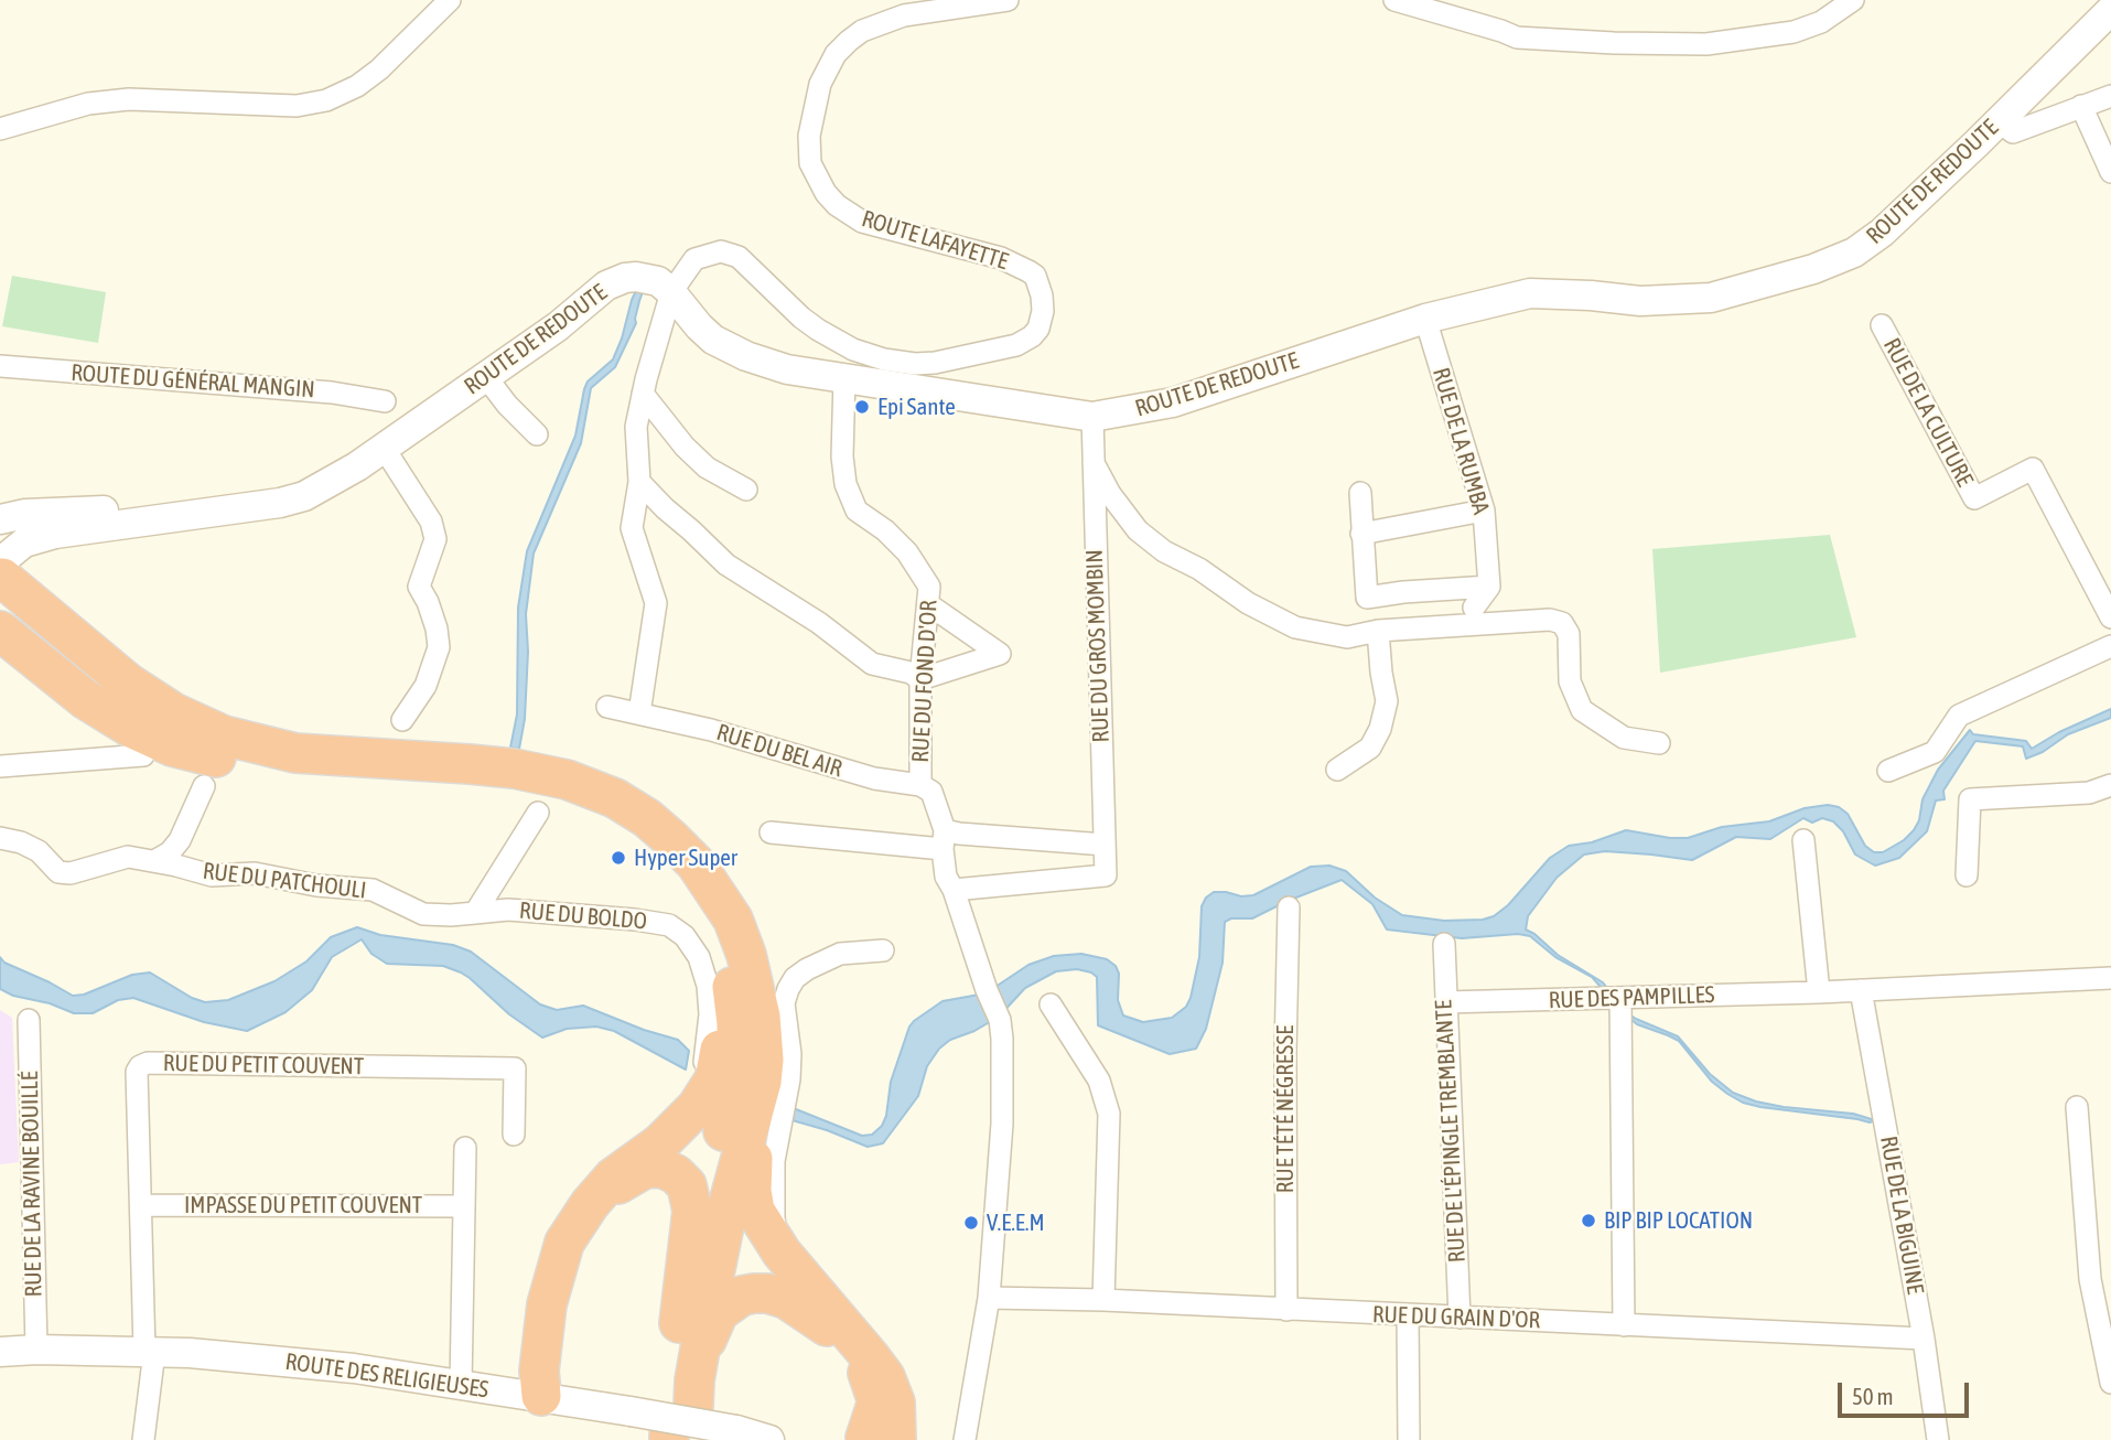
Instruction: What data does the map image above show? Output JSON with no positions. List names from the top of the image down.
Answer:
{
  "streets": {
    "main road": ["ROUTE DE REDOUTE", "ROUTE DES RELIGIEUSES"],
    "street": [
      "ROUTE LAFAYETTE",
      "ROUTE DU GÉNÉRAL MANGIN",
      "RUE DE LA CULTURE",
      "RUE DE LA RUMBA",
      "RUE DU GROS MOMBIN",
      "RUE DU FOND D'OR",
      "RUE DU BEL AIR",
      "RUE DU PATCHOULI",
      "RUE DU BOLDO",
      "RUE DES PAMPILLES",
      "RUE DU PETIT COUVENT",
      "RUE TÉTÉ NÉGRESSE",
      "RUE DE L'ÉPINGLE TREMBLANTE",
      "RUE DE LA RAVINE BOUILLÉ",
      "IMPASSE DU PETIT COUVENT",
      "RUE DE LA BIGUINE",
      "RUE DU GRAIN D'OR"
    ]
  },
  "crossings": [
    ["ROUTE DE REDOUTE", "ROUTE LAFAYETTE"],
    ["ROUTE DE REDOUTE", "RUE DE LA RUMBA"],
    ["ROUTE DE REDOUTE", "RUE DU GROS MOMBIN"],
    ["ROUTE DE REDOUTE", "RUE DU FOND D'OR"],
    ["RUE DU FOND D'OR", "RUE DU BEL AIR"],
    ["RUE DU PATCHOULI", "RUE DU BOLDO"],
    ["RUE DES PAMPILLES", "RUE DE L'ÉPINGLE TREMBLANTE"],
    ["RUE DES PAMPILLES", "RUE DE LA BIGUINE"],
    ["RUE DU PETIT COUVENT", "IMPASSE DU PETIT COUVENT"],
    ["RUE DU PETIT COUVENT", "ROUTE DES RELIGIEUSES"],
    ["RUE TÉTÉ NÉGRESSE", "RUE DU GRAIN D'OR"],
    ["RUE DE L'ÉPINGLE TREMBLANTE", "RUE DU GRAIN D'OR"],
    ["RUE DE LA RAVINE BOUILLÉ", "ROUTE DES RELIGIEUSES"],
    ["RUE DE LA BIGUINE", "RUE DU GRAIN D'OR"]
  ],
  "places": [
    "Epi Sante",
    "Hyper Super",
    "BIP BIP LOCATION",
    "V.E.E.M"
  ],
  "scale_bar": "50 m"
}
